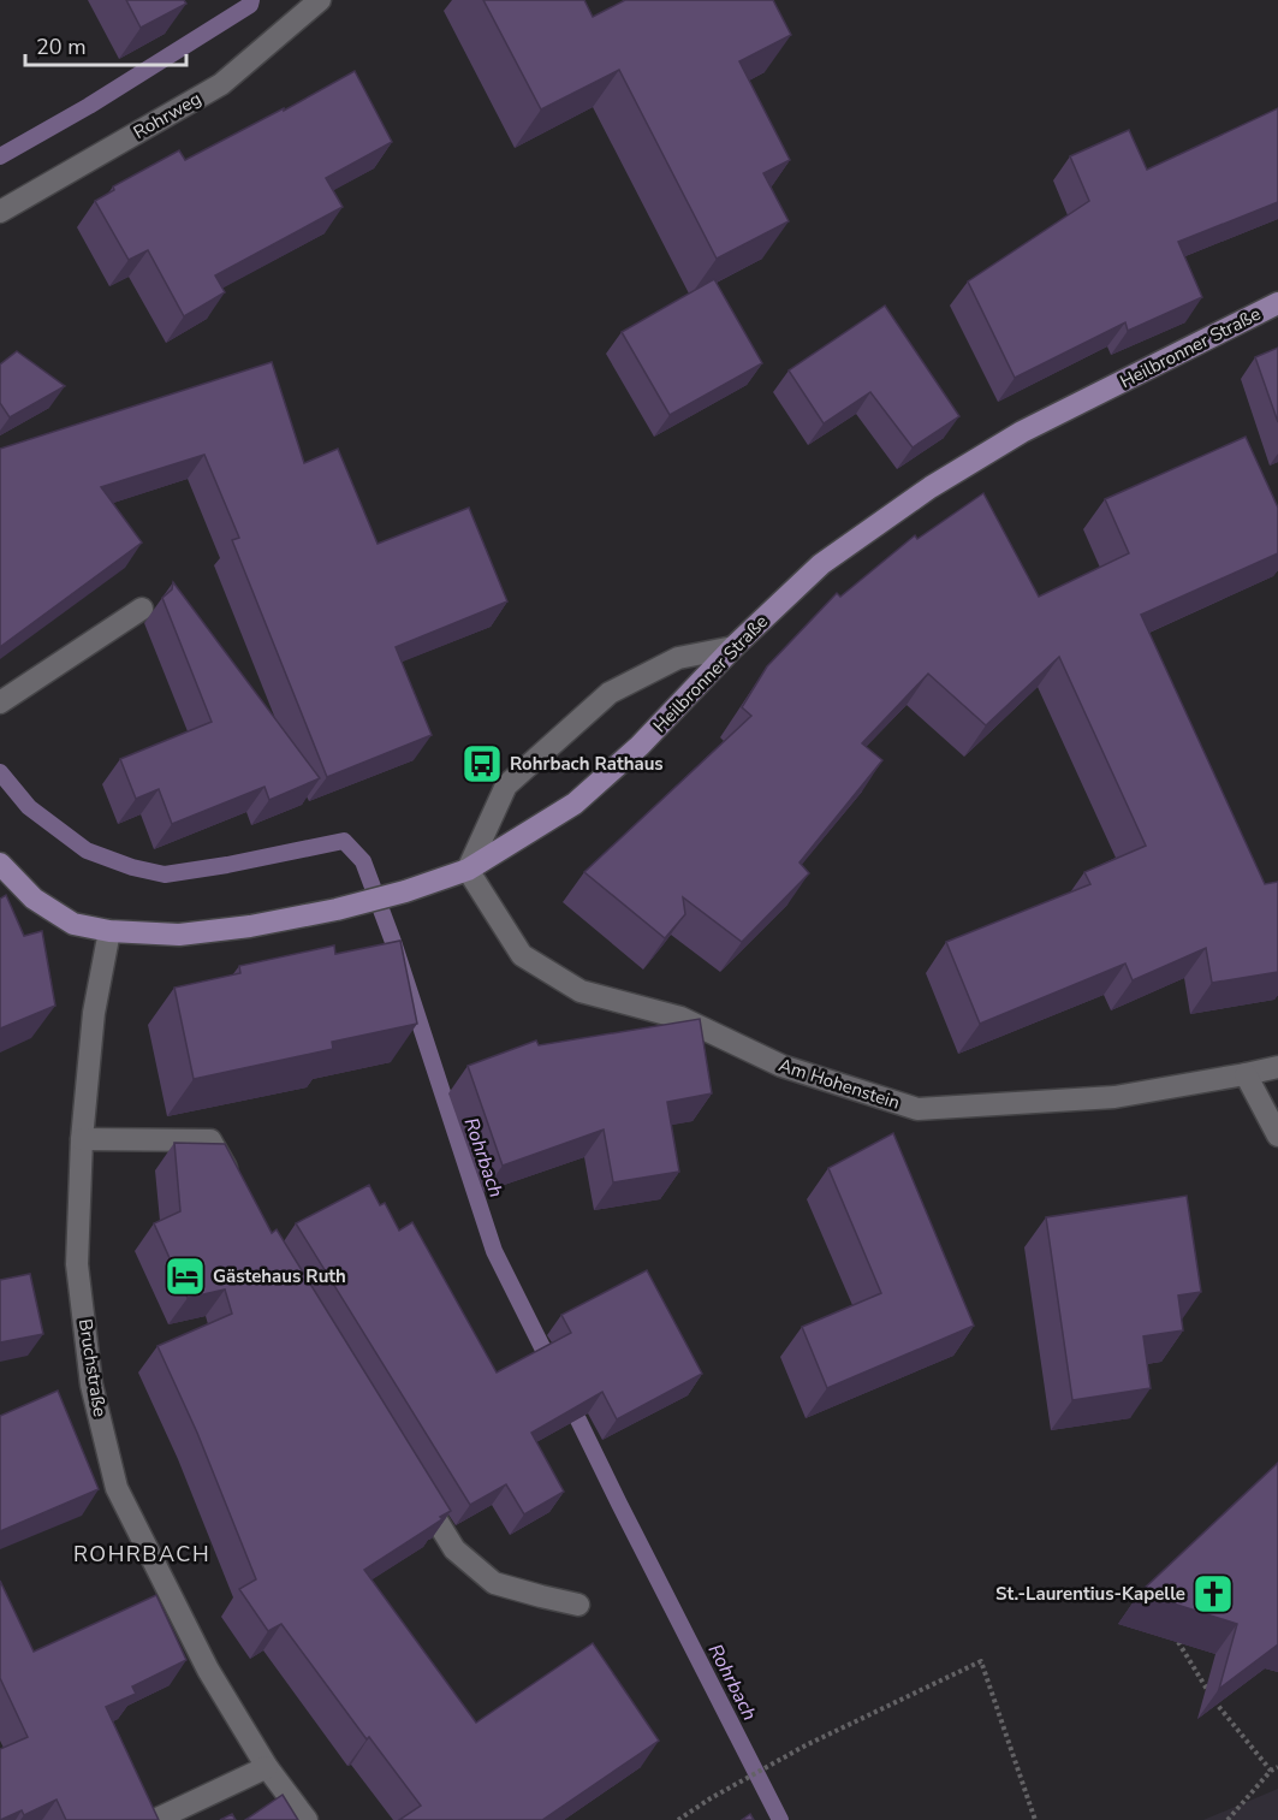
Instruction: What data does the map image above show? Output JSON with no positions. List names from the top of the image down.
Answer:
{
  "streets": {
    "main road": ["Heilbronner Straße"],
    "street": ["Rohrweg", "Am Hohenstein", "Bruchstraße"]
  },
  "crossings": [
    ["Heilbronner Straße", "Am Hohenstein"],
    ["Heilbronner Straße", "Bruchstraße"]
  ],
  "districts": ["ROHRBACH"],
  "water": ["Rohrbach"],
  "places": {
    "bus stop": ["Rohrbach Rathaus"],
    "hotel": ["Gästehaus Ruth"],
    "church": ["St.-Laurentius-Kapelle"]
  },
  "scale_bar": "20 m"
}
